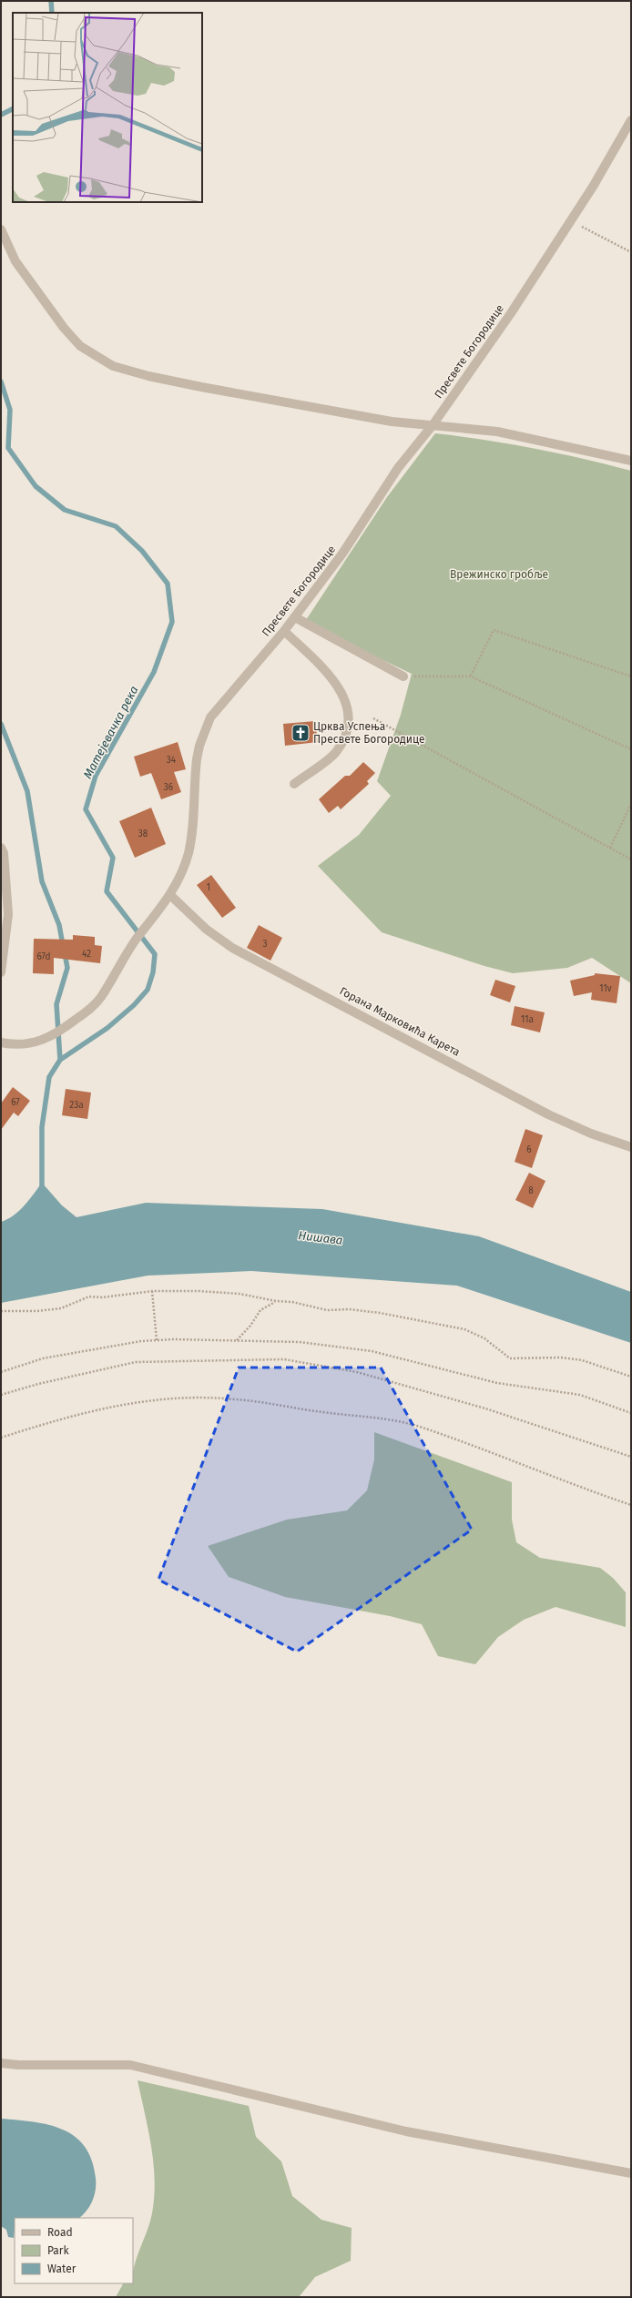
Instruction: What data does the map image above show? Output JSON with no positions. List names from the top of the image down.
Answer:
{
  "streets": {
    "street": ["Пресвете Богородице", "Горана Марковића Карета"]
  },
  "crossings": [
    ["Пресвете Богородице", "Горана Марковића Карета"]
  ],
  "water": ["Матејевачка река", "Нишава"],
  "parks": ["Врежинско гробље"],
  "places": {
    "church": ["Црква Успења Пресвете Богородице"]
  },
  "house_numbers": [
    "34",
    "36",
    "38",
    "1",
    "3",
    "42",
    "67d",
    "11v",
    "11a",
    "67",
    "23a",
    "6",
    "8"
  ],
  "legend": ["Road", "Park", "Water"]
}
